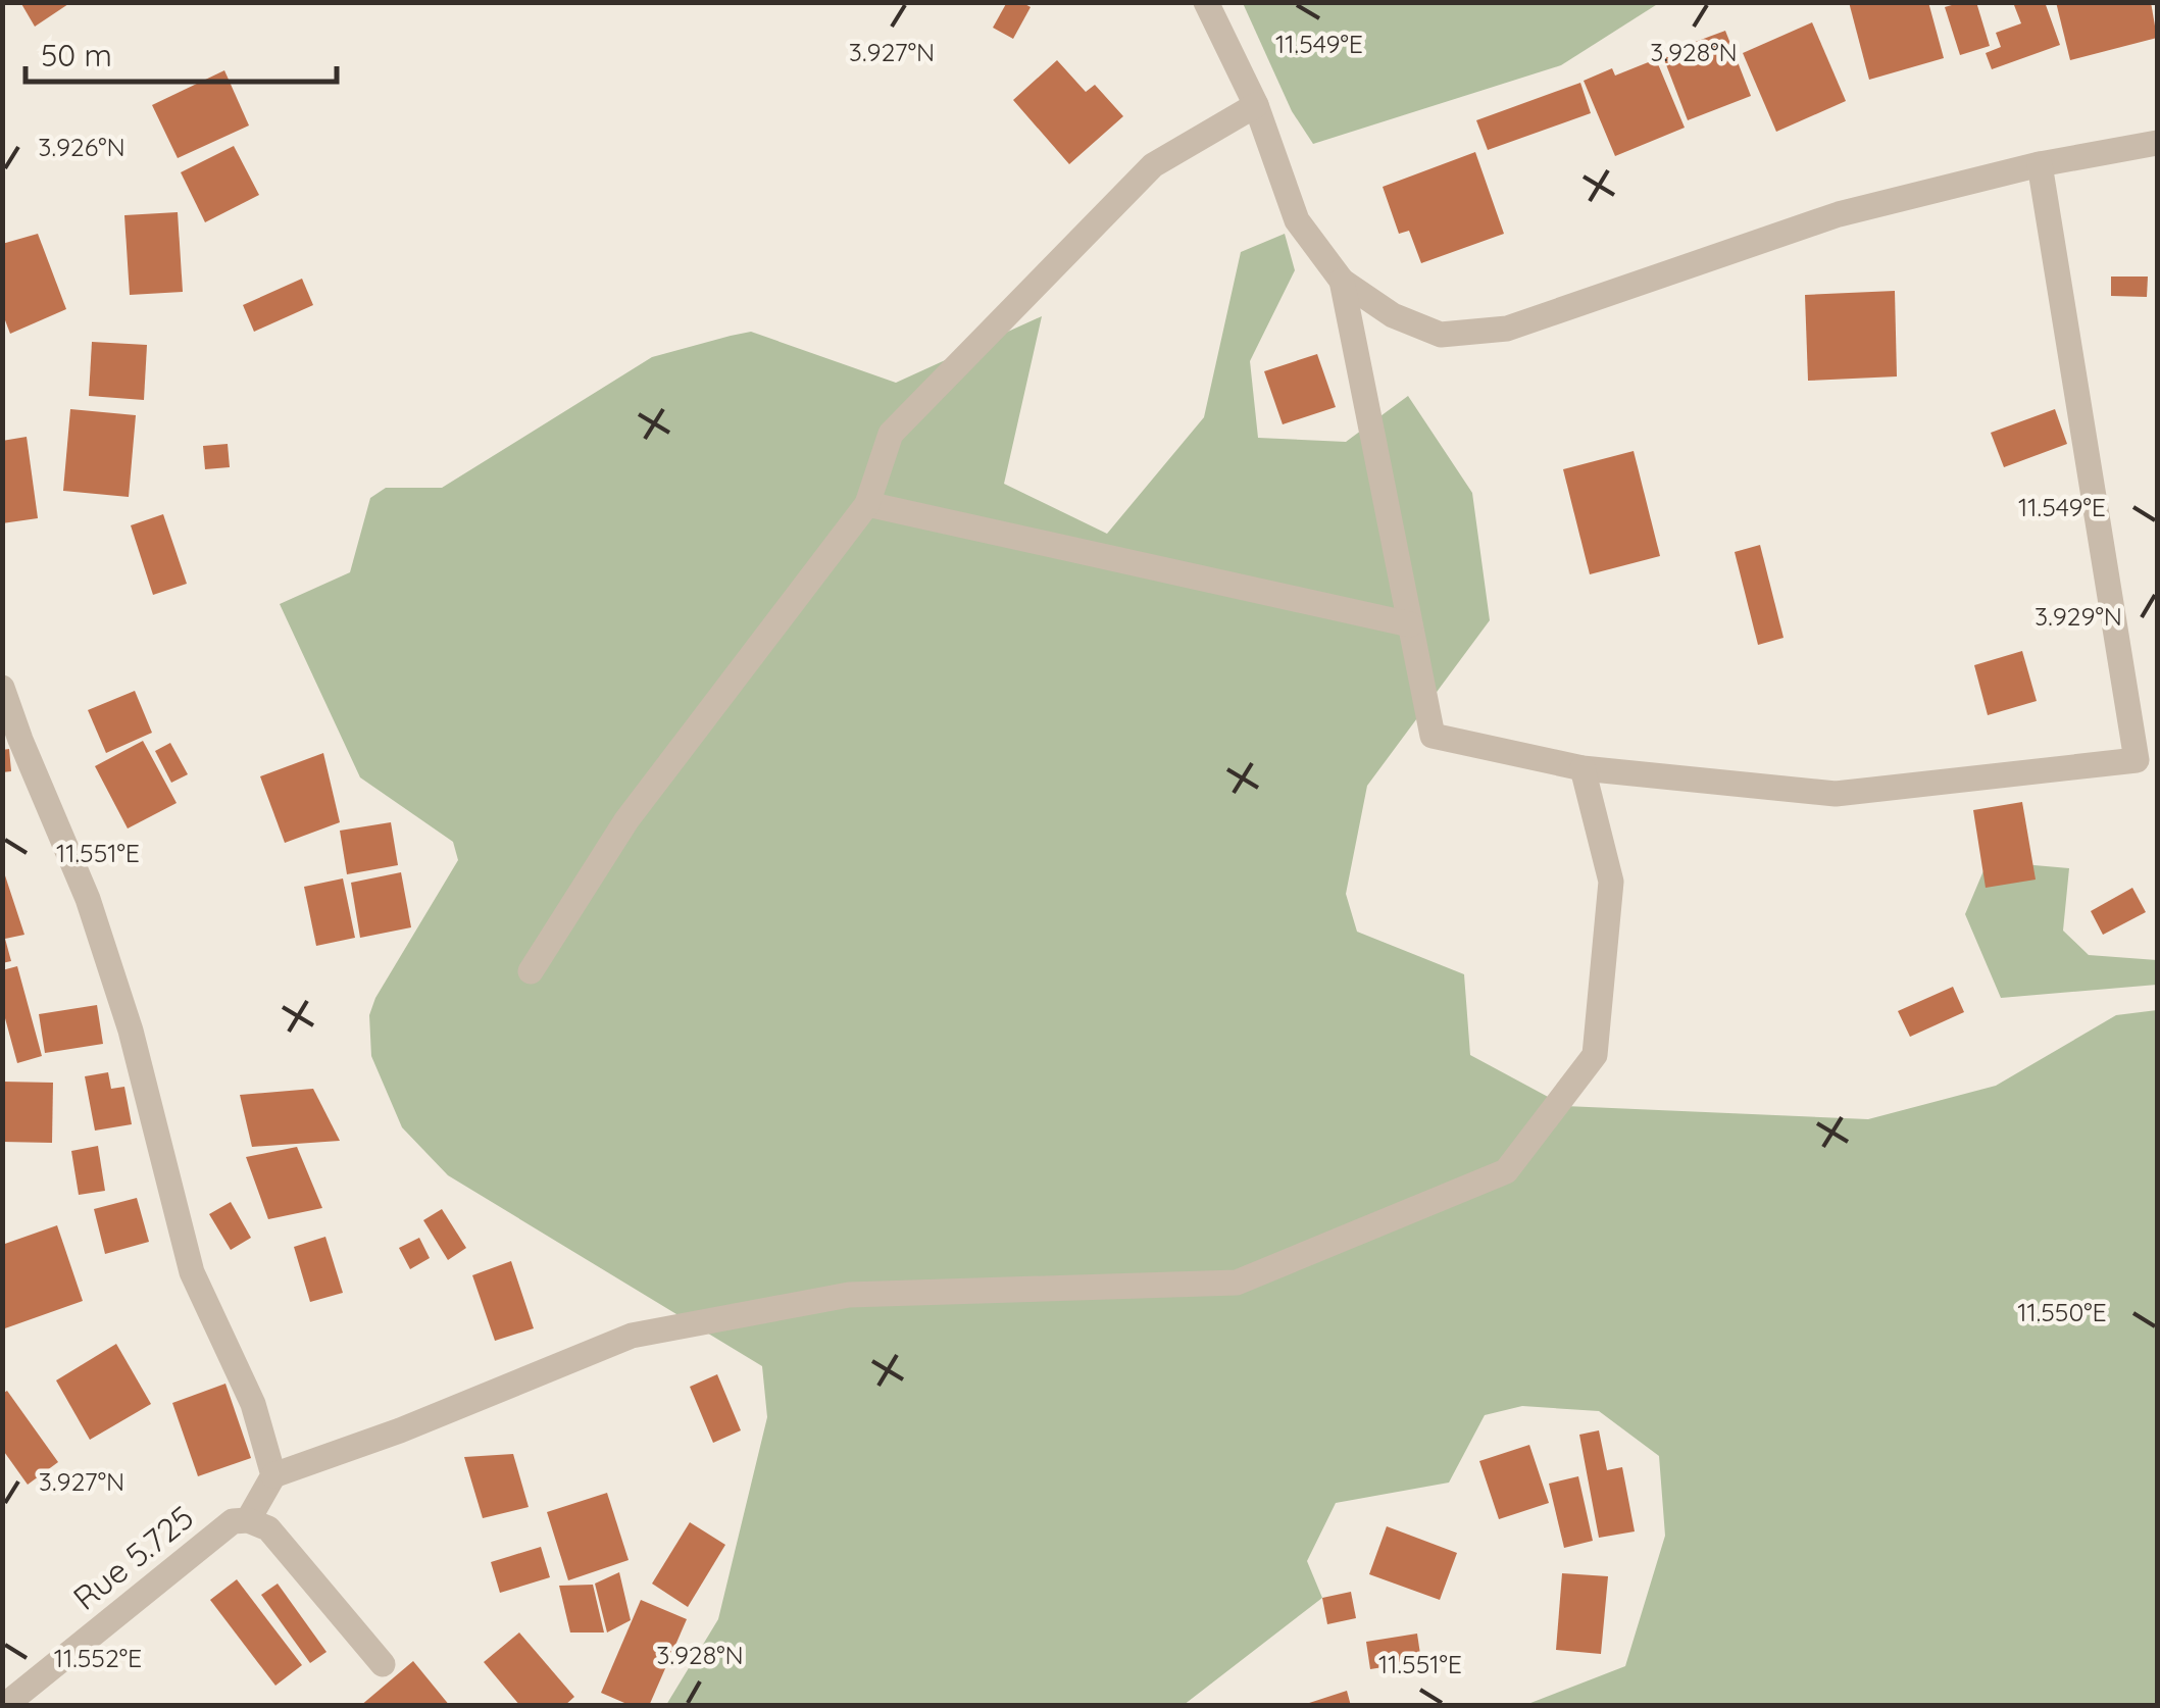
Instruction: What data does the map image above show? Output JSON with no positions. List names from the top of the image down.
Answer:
{
  "streets": {
    "street": ["Rue 5.725"]
  },
  "scale_bar": "50 m",
  "coordinates": [
    "11.549°E",
    "3.927°N",
    "3.928°N",
    "3.926°N",
    "3.929°N",
    "11.551°E",
    "11.550°E",
    "11.552°E"
  ]
}
